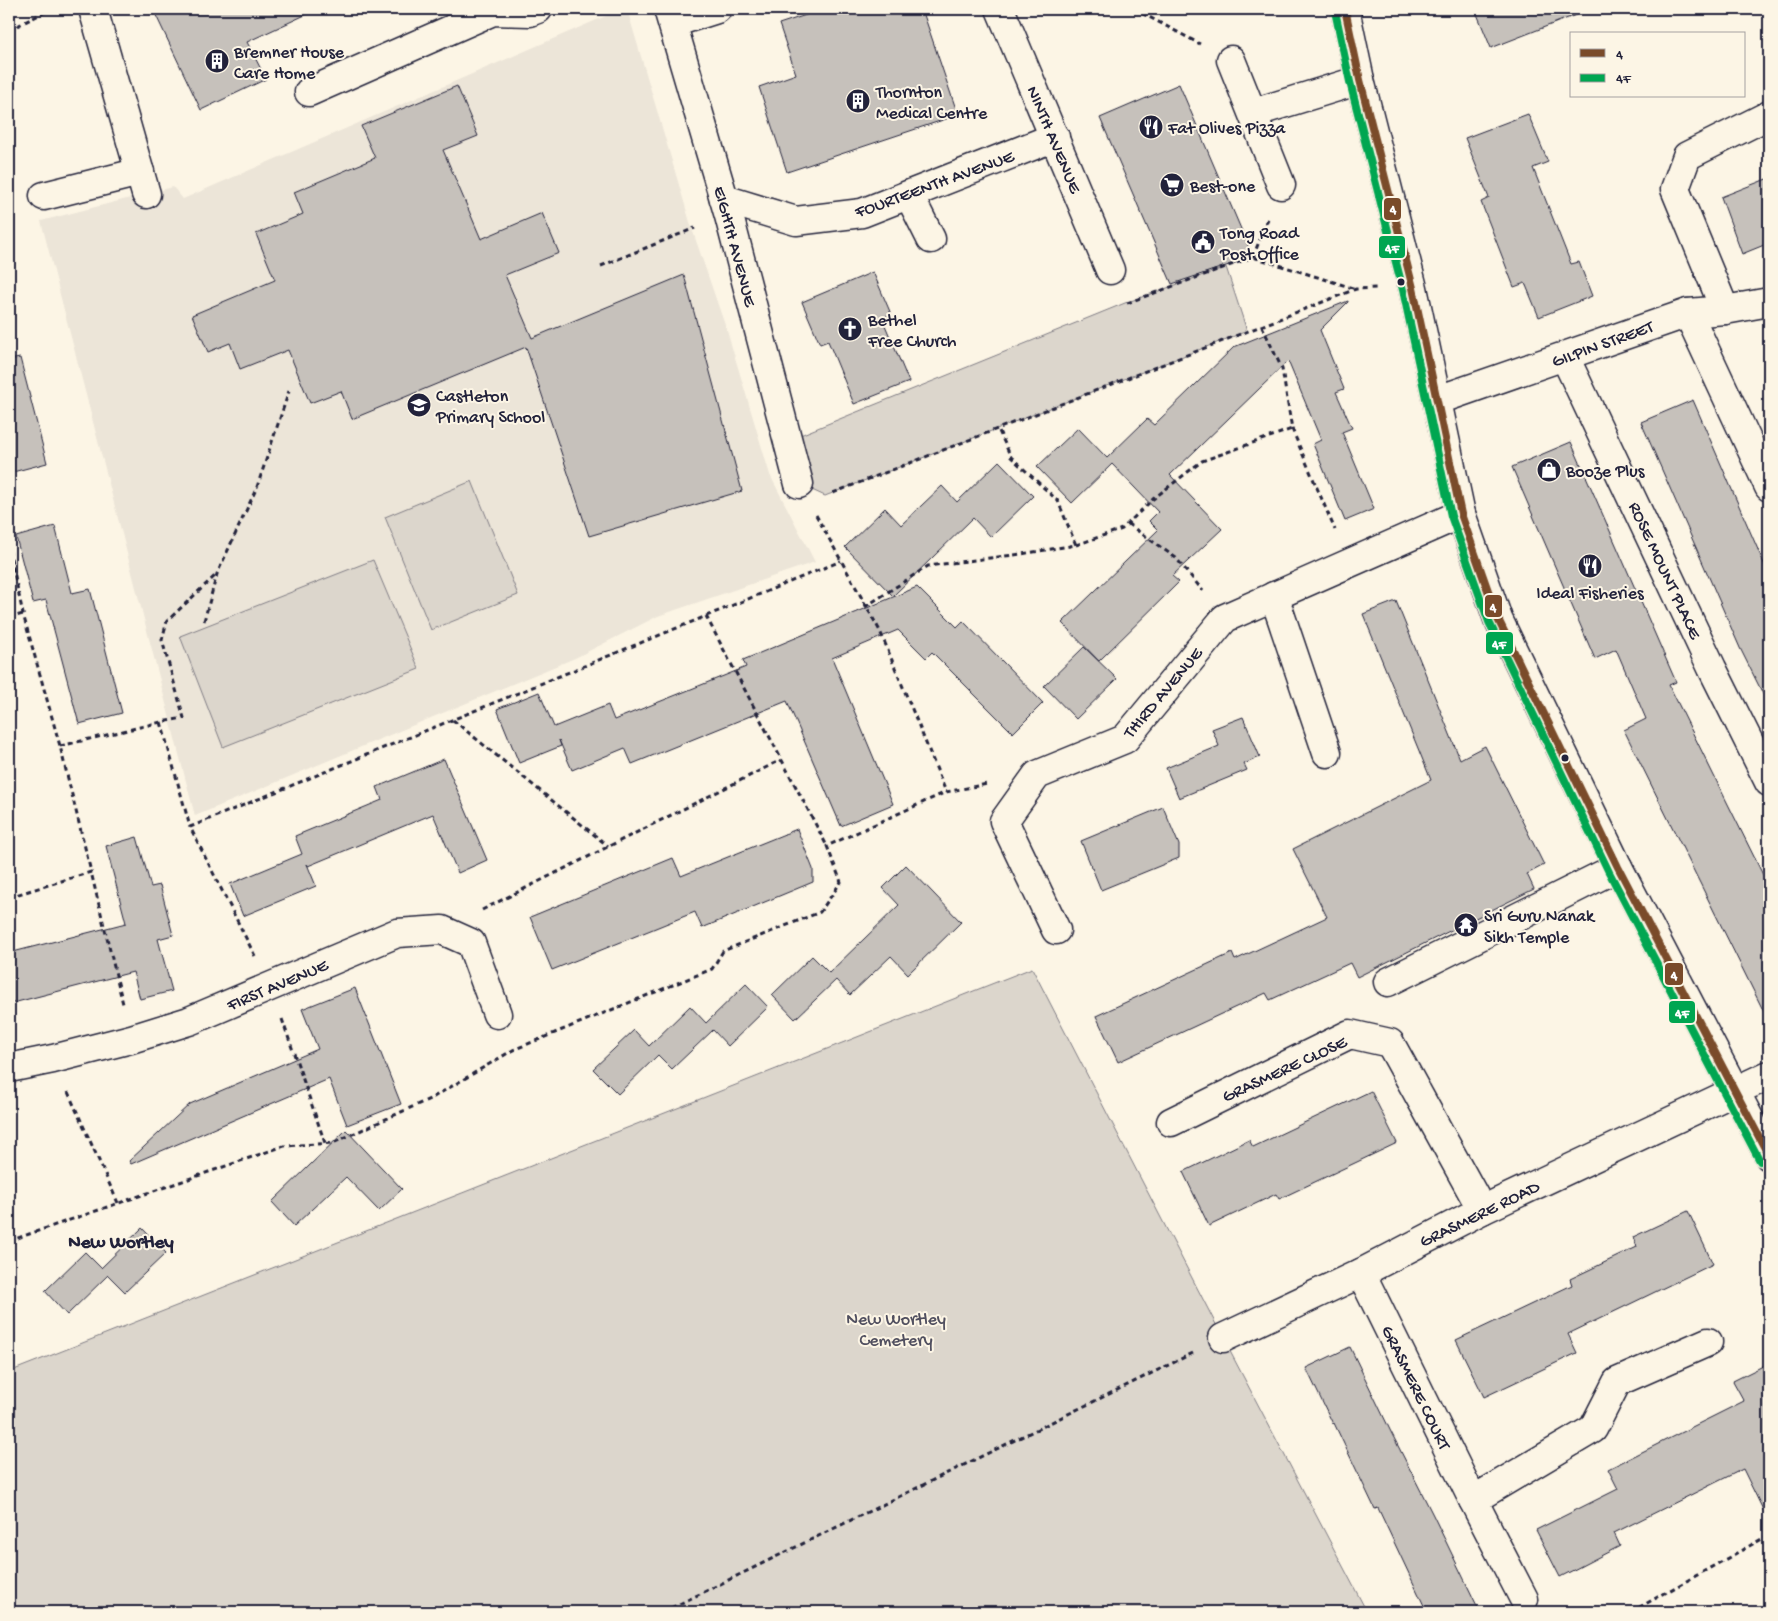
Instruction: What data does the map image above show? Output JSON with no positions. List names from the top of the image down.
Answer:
{
  "streets": {
    "street": [
      "NINTH AVENUE",
      "FOURTEENTH AVENUE",
      "EIGHTH AVENUE",
      "GILPIN STREET",
      "ROSE MOUNT PLACE",
      "THIRD AVENUE",
      "FIRST AVENUE",
      "GRASMERE CLOSE",
      "GRASMERE ROAD",
      "GRASMERE COURT"
    ]
  },
  "crossings": [
    ["NINTH AVENUE", "FOURTEENTH AVENUE"],
    ["FOURTEENTH AVENUE", "EIGHTH AVENUE"],
    ["GILPIN STREET", "ROSE MOUNT PLACE"],
    ["GRASMERE CLOSE", "GRASMERE ROAD"],
    ["GRASMERE ROAD", "GRASMERE COURT"]
  ],
  "districts": ["New Wortley"],
  "parks": ["New Wortley Cemetery"],
  "places": {
    "building": ["Bremner House Care Home", "Thornton Medical Centre"],
    "restaurant": ["Fat Olives Pizza", "Ideal Fisheries"],
    "supermarket": ["Best-one"],
    "public building": ["Tong Road Post Office"],
    "church": ["Bethel Free Church"],
    "school or university": ["Castleton Primary School"],
    "shop": ["Booze Plus"],
    "temple": ["Sri Guru Nanak Sikh Temple"]
  },
  "lines": ["transit line 4", "transit line 4F"],
  "legend": ["4", "4F"]
}
